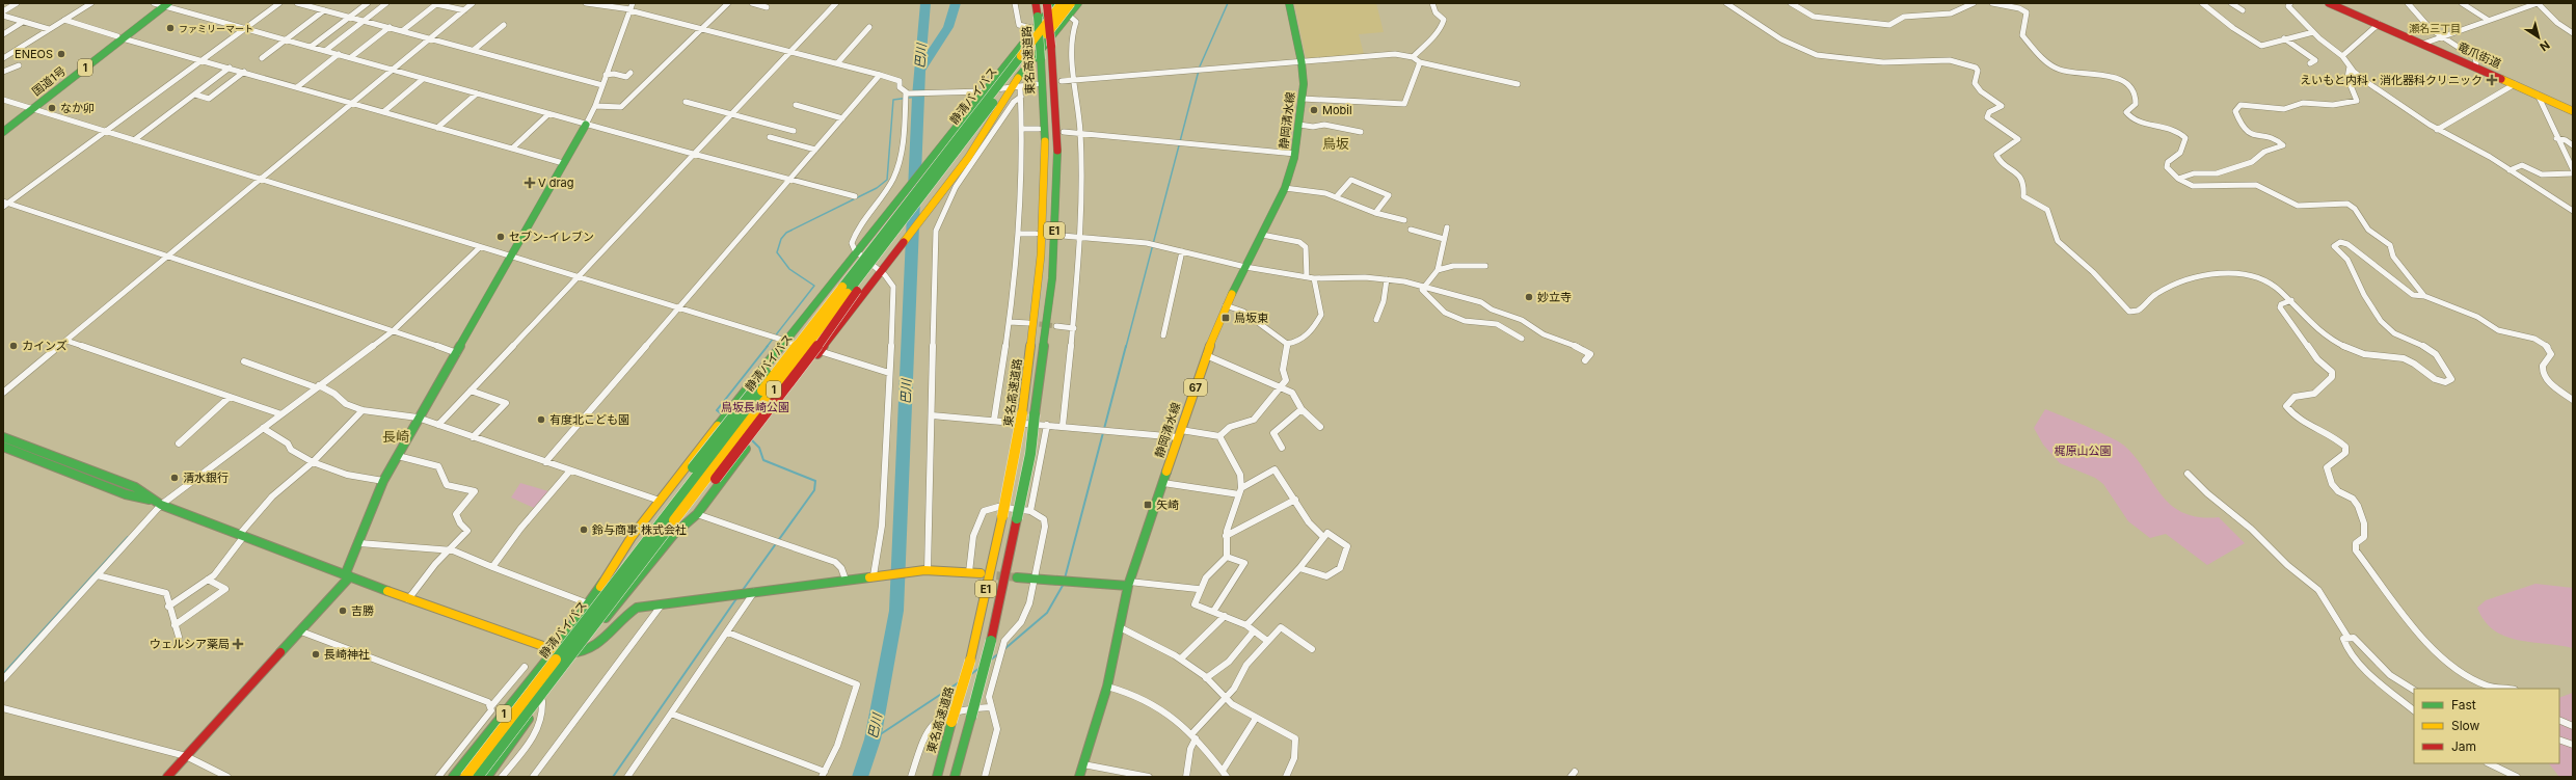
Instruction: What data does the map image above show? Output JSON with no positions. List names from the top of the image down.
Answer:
{
  "streets": {
    "main road": [
      "竜爪街道",
      "東名高速道路",
      "1",
      "国道1号",
      "静清バイパス",
      "静岡清水線",
      "E1",
      "67"
    ]
  },
  "crossings": [
    ["東名高速道路", "静清バイパス"],
    ["1", "静清バイパス"]
  ],
  "districts": ["瀬名三丁目", "鳥坂", "長崎"],
  "water": ["巴川"],
  "parks": ["鳥坂長崎公園", "梶原山公園"],
  "places": {
    "other": [
      "ファミリーマート",
      "ENEOS",
      "なか卯",
      "Mobil",
      "セブン-イレブン",
      "妙立寺",
      "カインズ",
      "有度北こども園",
      "清水銀行",
      "鈴与商事 株式会社",
      "吉勝",
      "長崎神社"
    ],
    "health": ["えいもと内科・消化器科クリニック", "V drag", "ウェルシア薬局"],
    "transit": ["鳥坂東", "矢崎"]
  },
  "legend": ["Fast", "Slow", "Jam"],
  "north": "bottom right"
}
